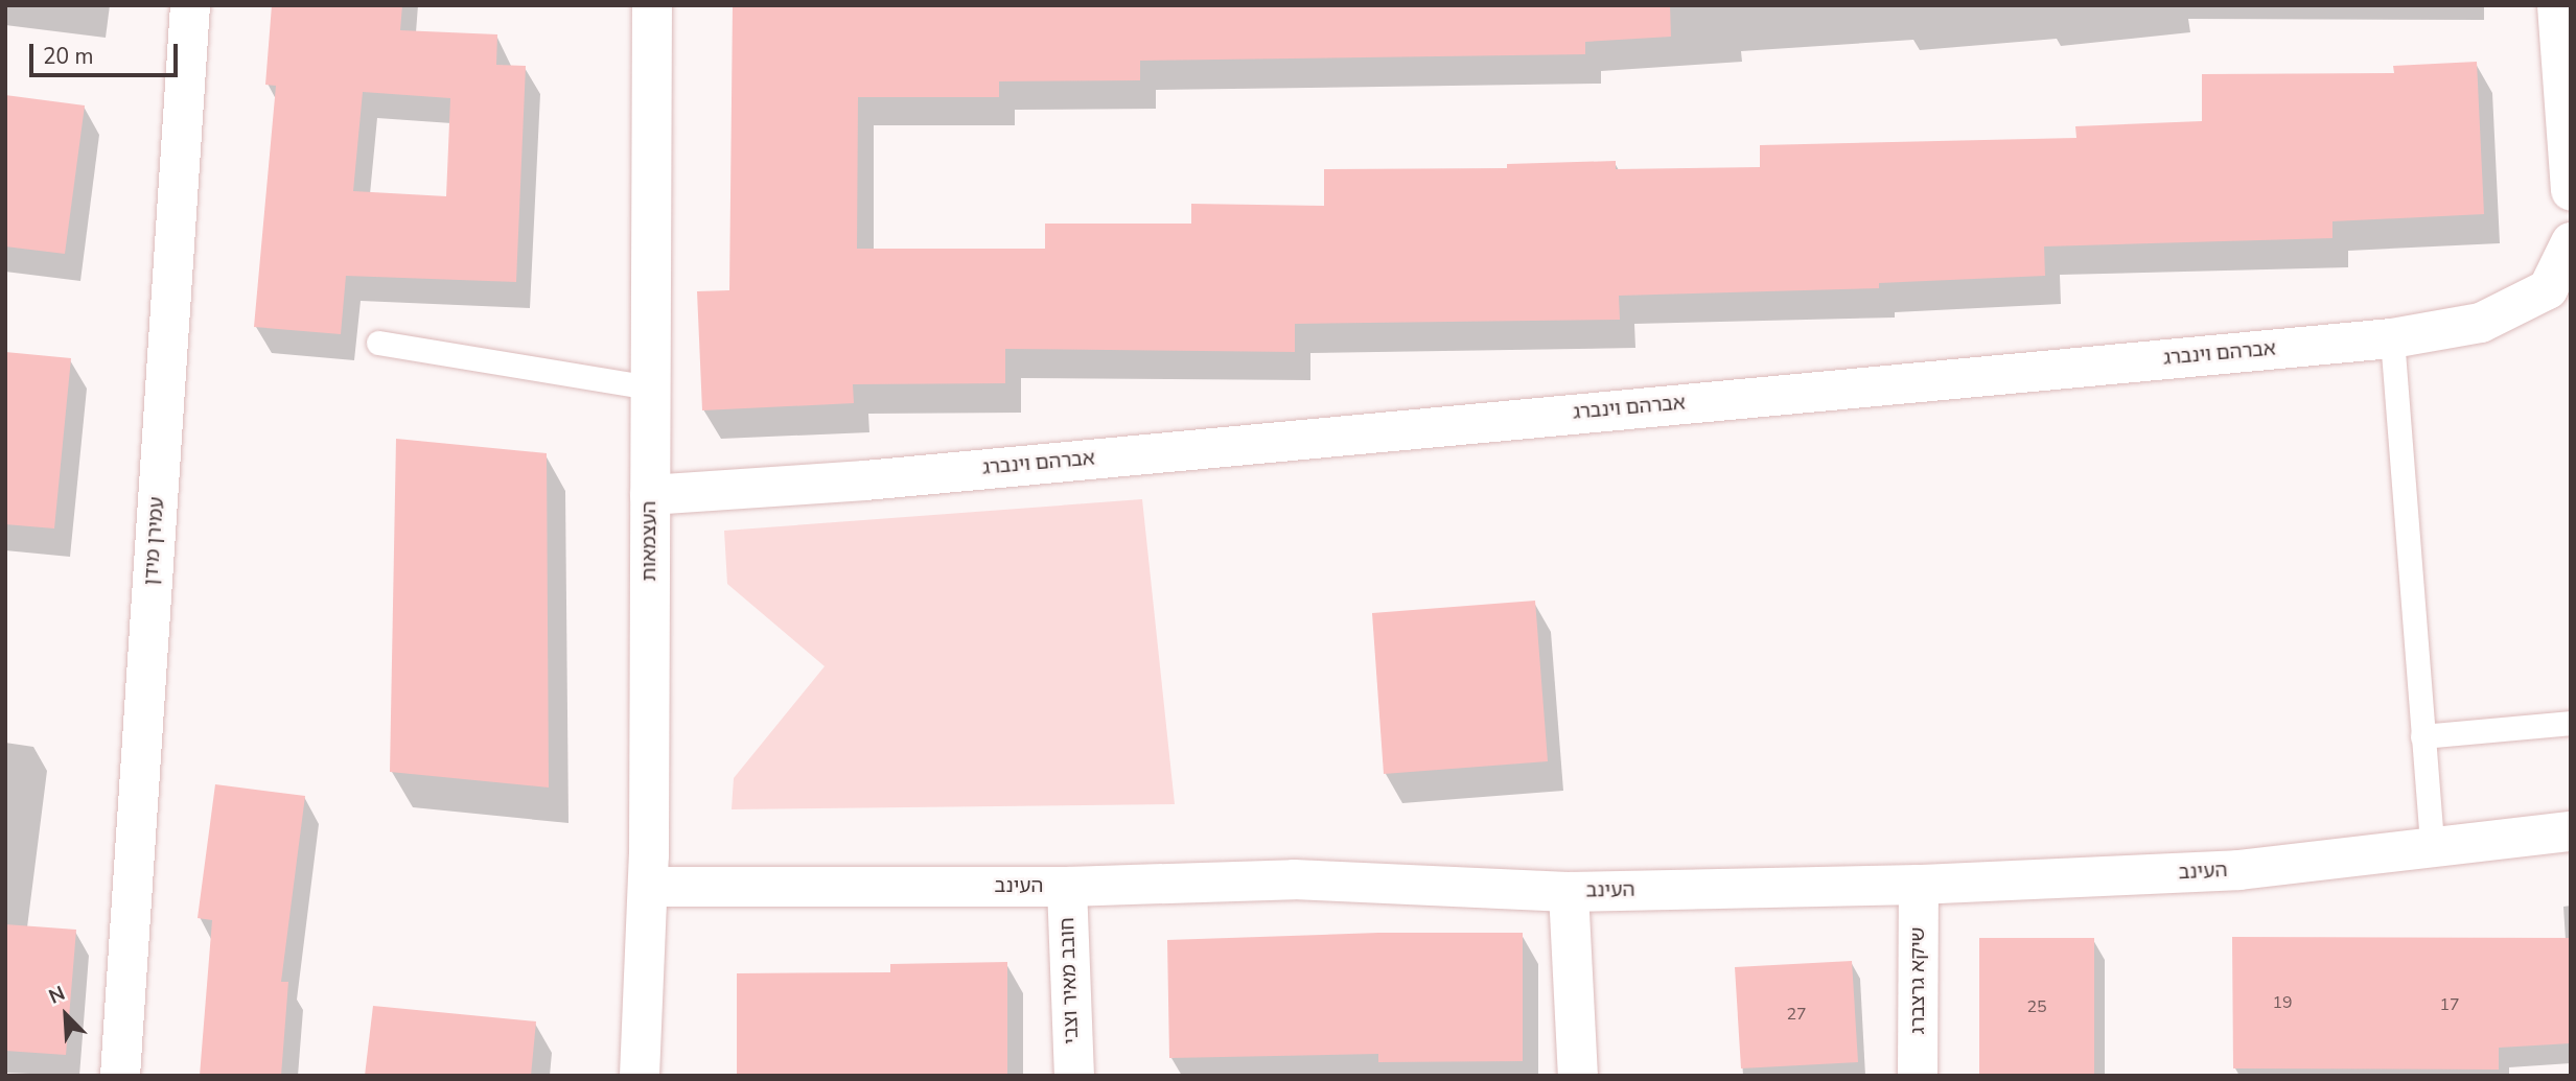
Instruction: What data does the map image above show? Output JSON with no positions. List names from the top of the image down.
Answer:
{
  "streets": {
    "street": [
      "אברהם וינברג",
      "עמירן מידן",
      "העצמאות",
      "העינב",
      "חובב מאיר וצבי",
      "שיקא גרצברג"
    ]
  },
  "crossings": [
    ["אברהם וינברג", "העצמאות"],
    ["העצמאות", "העינב"],
    ["העינב", "חובב מאיר וצבי"],
    ["העינב", "שיקא גרצברג"]
  ],
  "house_numbers": [
    "19",
    "17",
    "25",
    "27"
  ],
  "scale_bar": "20 m",
  "north": "top left"
}
